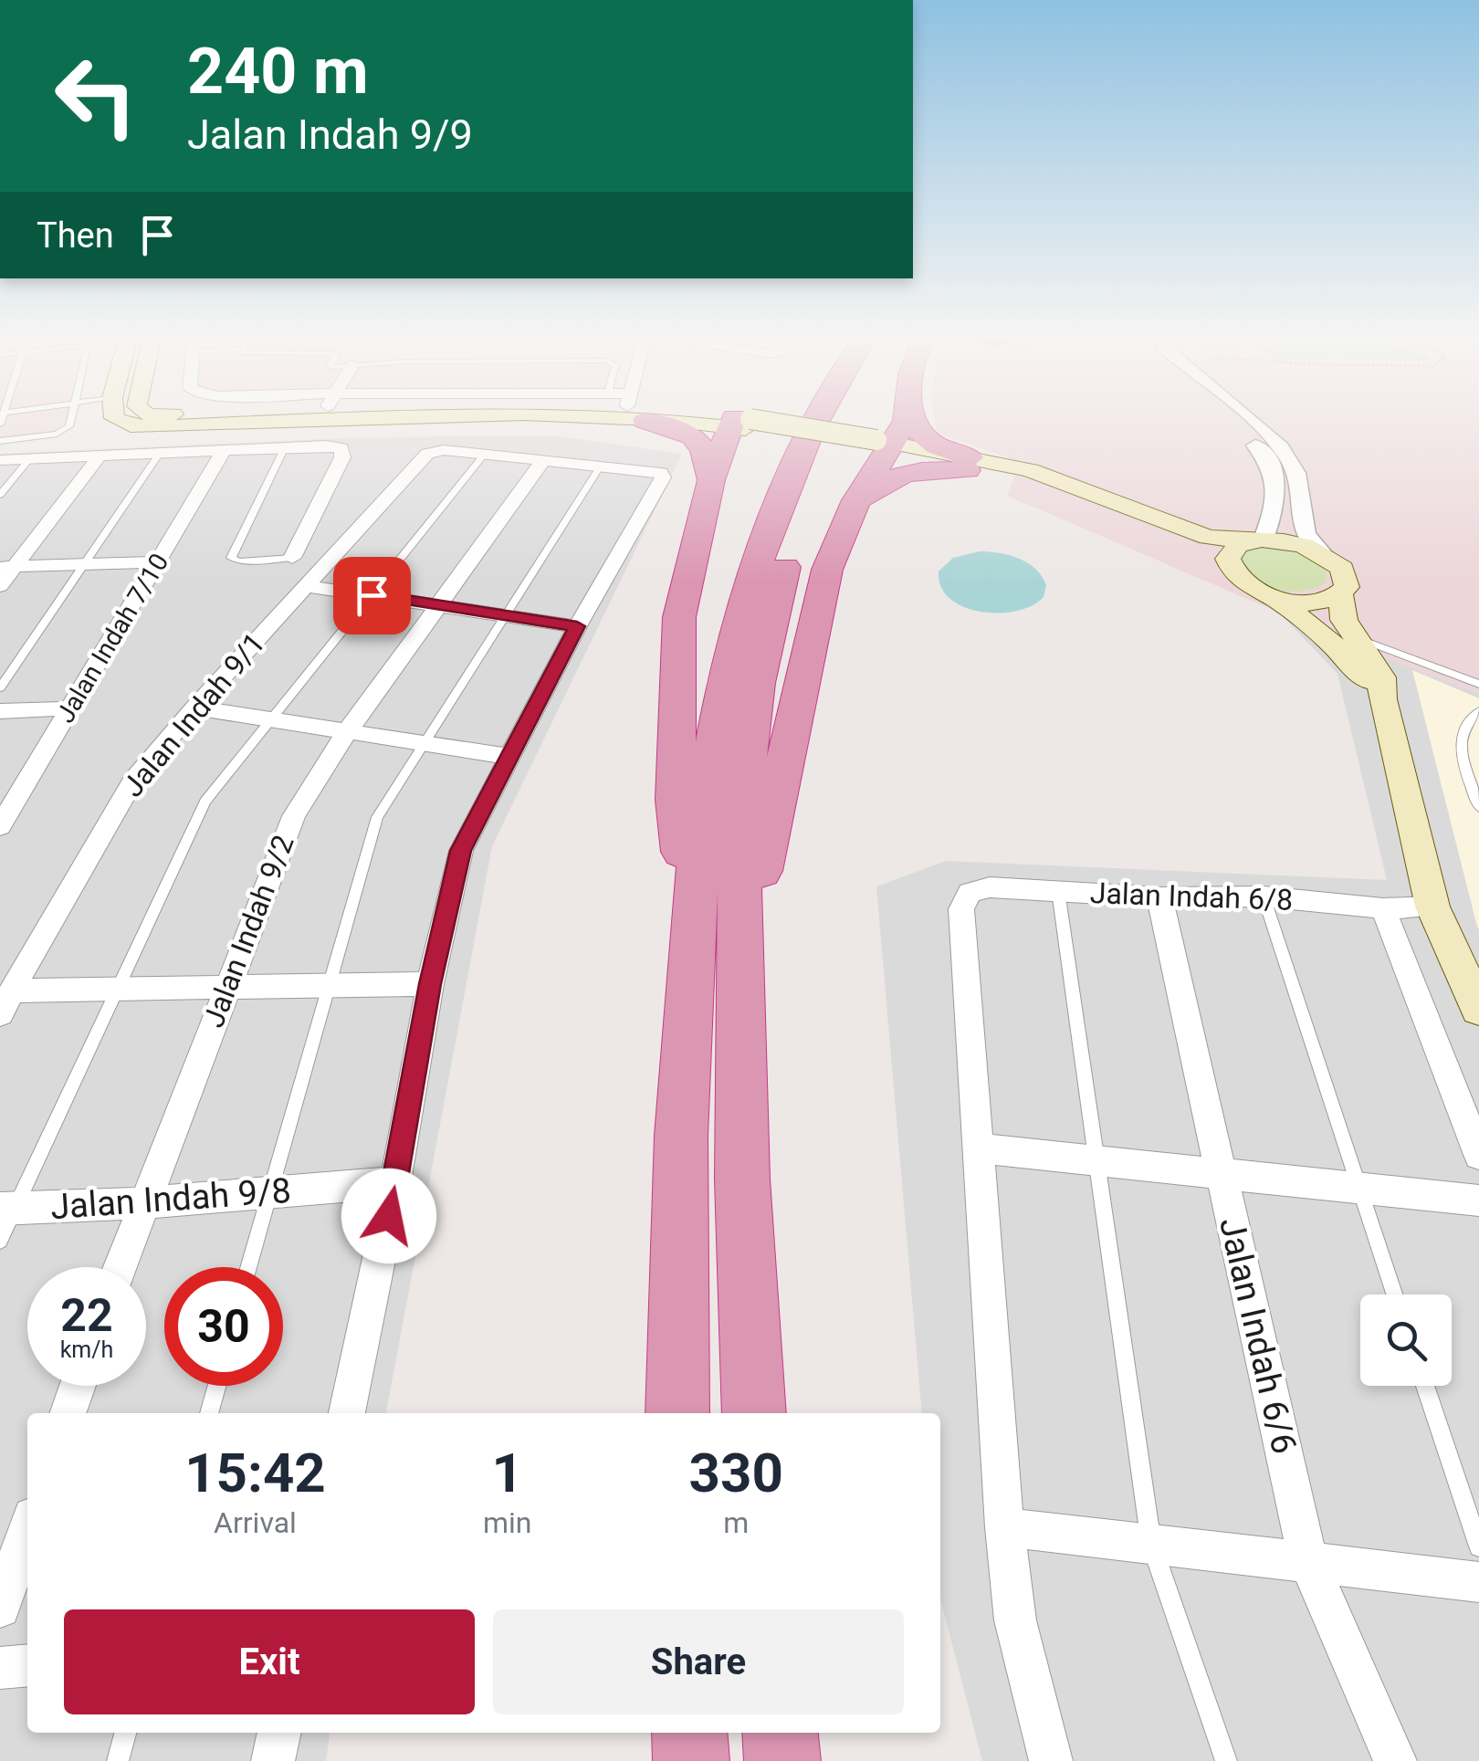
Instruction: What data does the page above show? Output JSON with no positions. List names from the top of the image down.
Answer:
{
  "streets": {
    "street": [
      "Jalan Indah 7/10",
      "Jalan Indah 9/1",
      "Jalan Indah 6/8",
      "Jalan Indah 9/2",
      "Jalan Indah 9/8",
      "Jalan Indah 6/6"
    ]
  },
  "crossings": [
    ["Jalan Indah 6/8", "Jalan Indah 6/6"],
    ["Jalan Indah 9/2", "Jalan Indah 9/8"]
  ],
  "page": {
    "turn": ["240 m", "Jalan Indah 9/9"],
    "then": "Then",
    "speed": "22 km/h",
    "limit": "30",
    "eta": [
      "15:42",
      "Arrival",
      "1",
      "min",
      "330",
      "m"
    ],
    "buttons": ["Exit", "Share"]
  }
}
